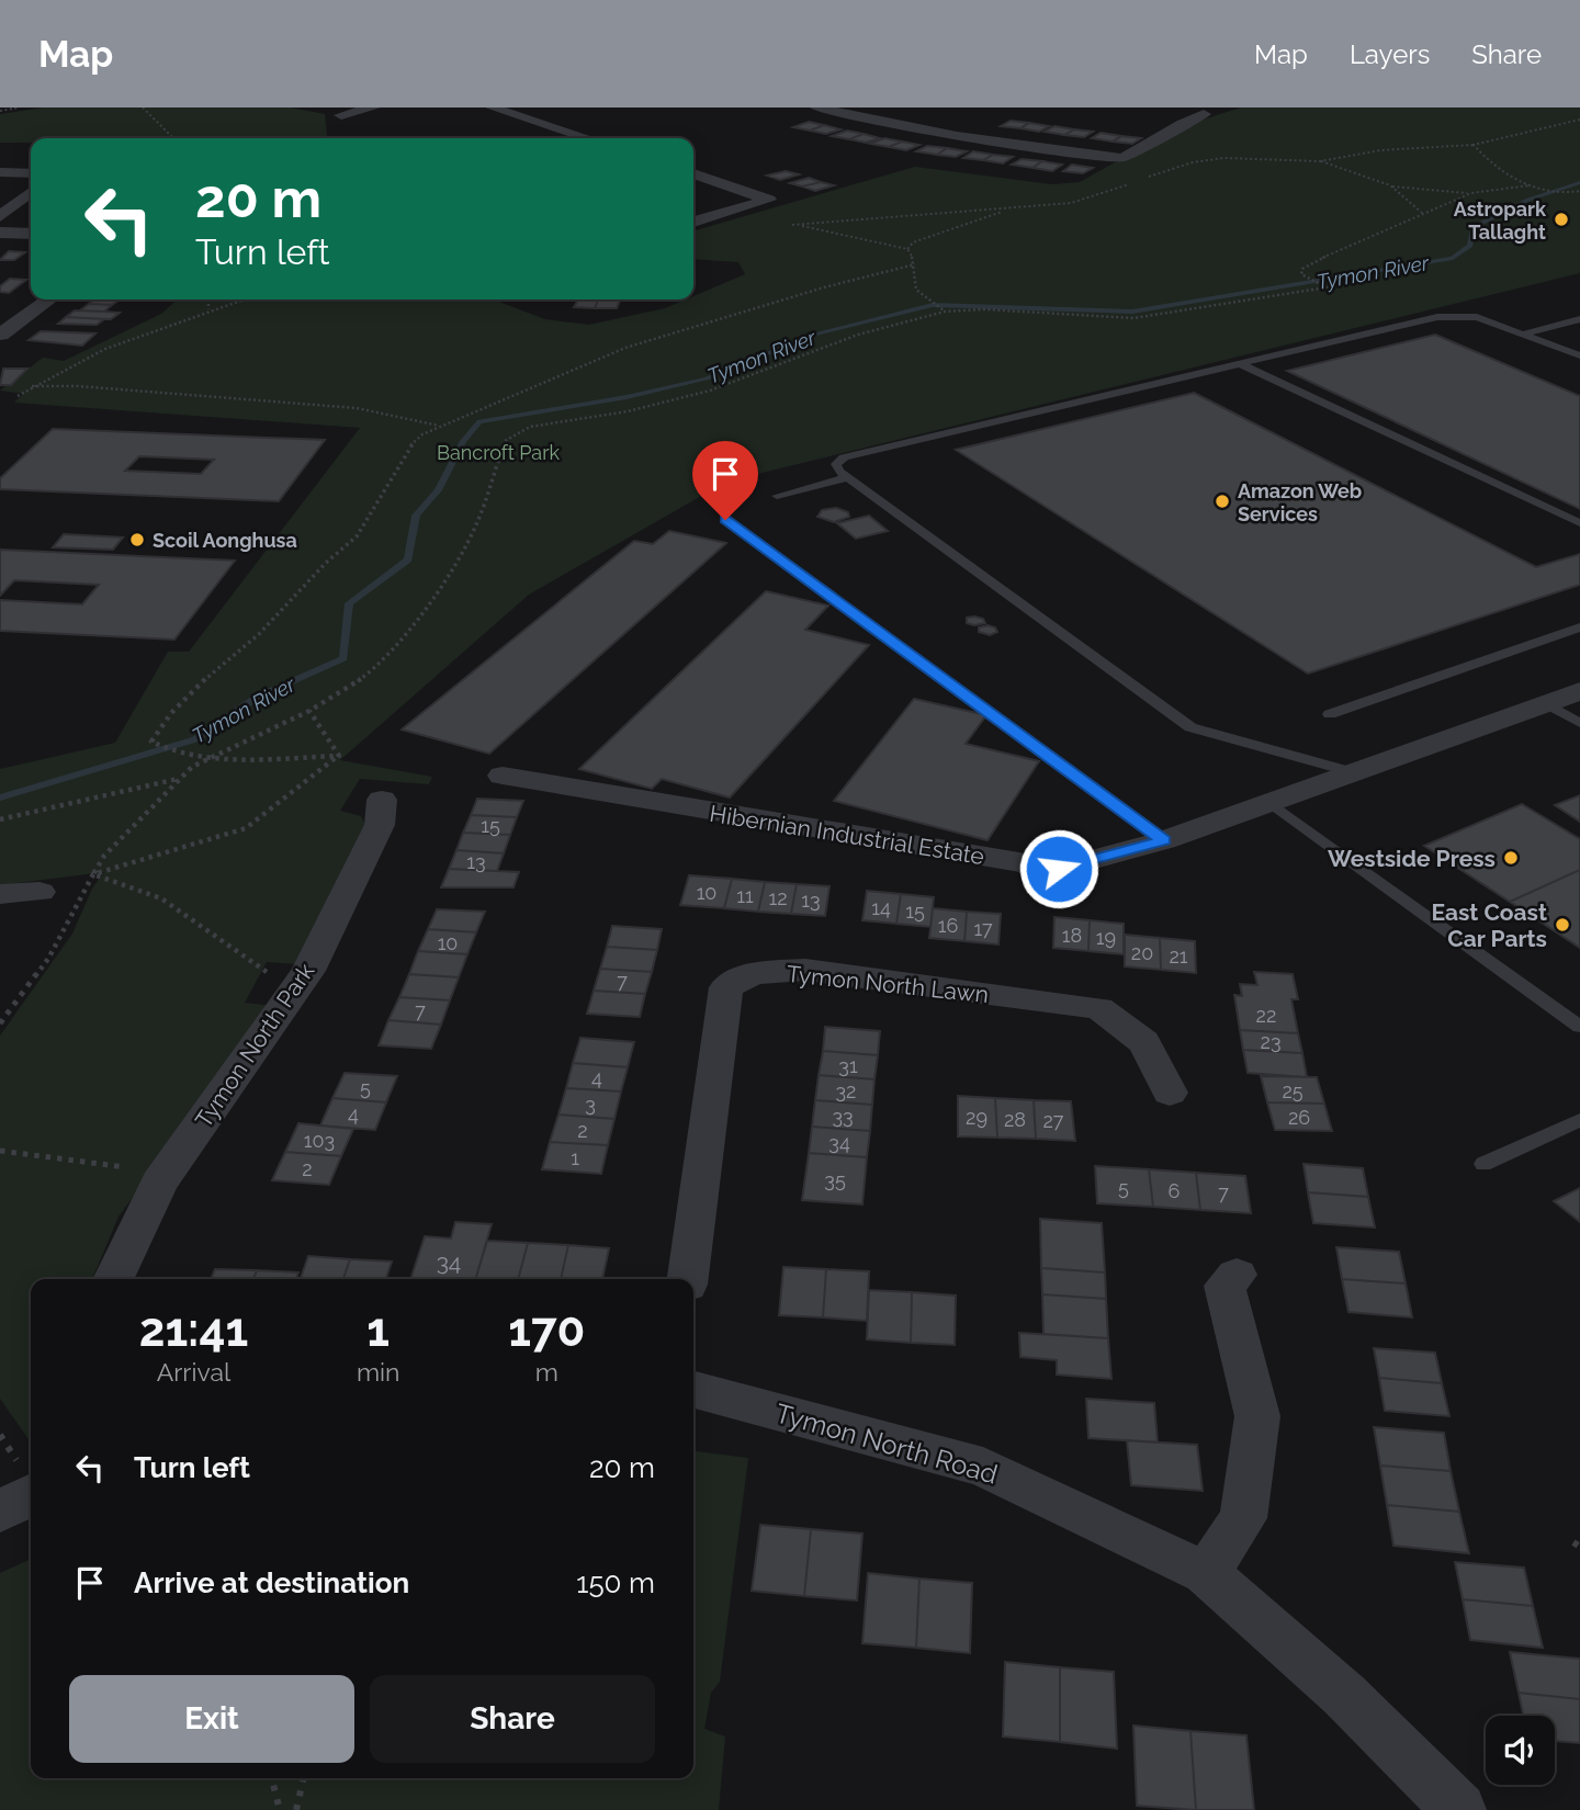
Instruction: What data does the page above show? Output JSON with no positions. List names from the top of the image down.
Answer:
{
  "streets": {
    "street": [
      "Hibernian Industrial Estate",
      "Tymon North Lawn",
      "Tymon North Park",
      "Tymon North Road"
    ]
  },
  "water": ["Tymon River"],
  "parks": ["Bancroft Park"],
  "places": [
    "Astropark Tallaght",
    "Amazon Web Services",
    "Scoil Aonghusa",
    "Westside Press",
    "East Coast Car Parts"
  ],
  "house_numbers": [
    "15",
    "13",
    "10",
    "11",
    "12",
    "13",
    "14",
    "15",
    "16",
    "17",
    "18",
    "19",
    "10",
    "20",
    "21",
    "7",
    "7",
    "22",
    "23",
    "31",
    "4",
    "5",
    "32",
    "25",
    "3",
    "4",
    "33",
    "29",
    "26",
    "28",
    "27",
    "2",
    "103",
    "34",
    "1",
    "2",
    "35",
    "5",
    "6",
    "7",
    "34"
  ],
  "page": {
    "header": "Map",
    "nav": ["Map", "Layers", "Share"],
    "turn": ["20 m", "Turn left"],
    "eta": [
      "21:41",
      "Arrival",
      "1",
      "min",
      "170",
      "m"
    ],
    "list": [
      {
        "name": "Turn left",
        "value": "20 m"
      },
      {
        "name": "Arrive at destination",
        "value": "150 m"
      }
    ],
    "buttons": ["Exit", "Share"]
  }
}
